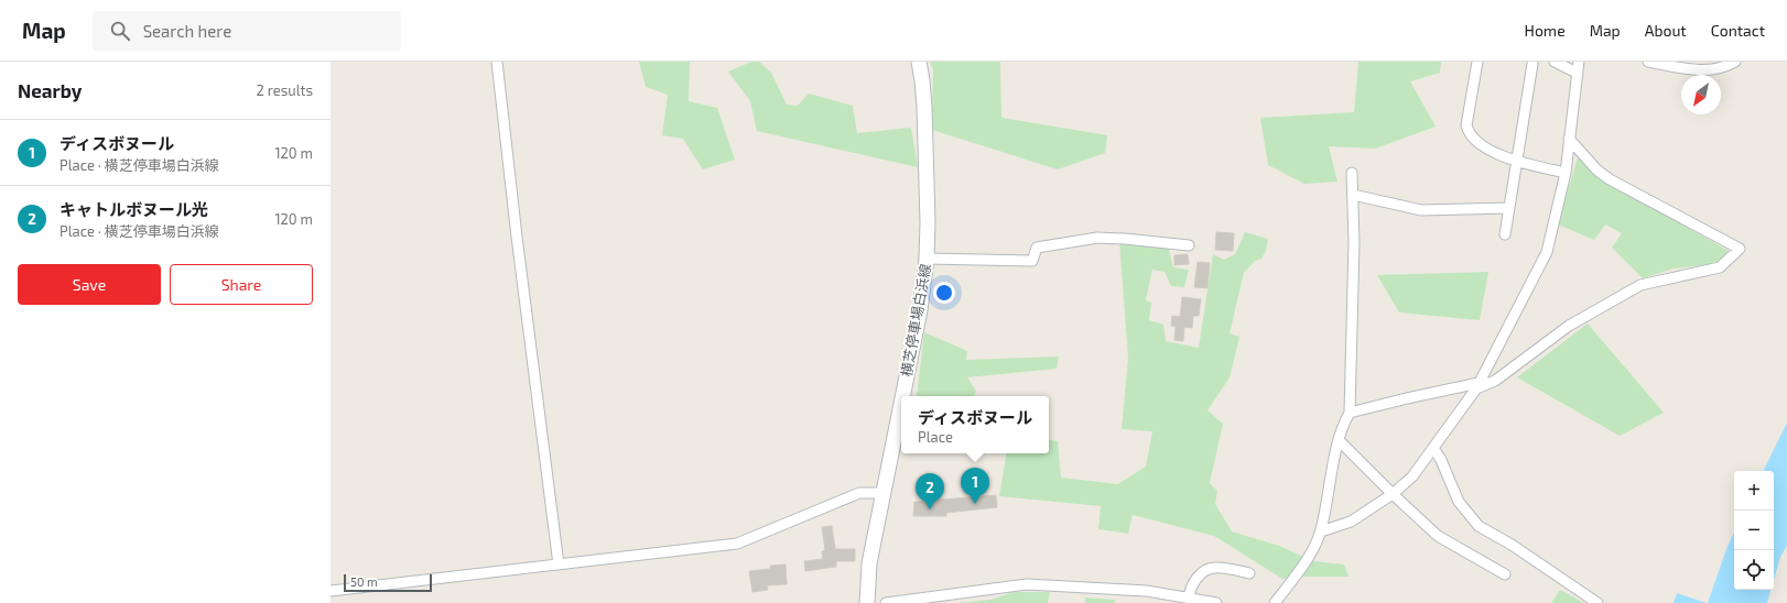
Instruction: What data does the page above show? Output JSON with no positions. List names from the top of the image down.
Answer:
{
  "streets": {
    "main road": ["横芝停車場白浜線"]
  },
  "scale_bar": "50 m",
  "north": "bottom left",
  "page": {
    "header": "Map",
    "search": "Search here",
    "nav": [
      "Home",
      "Map",
      "About",
      "Contact"
    ],
    "heading": ["Nearby", "2 results"],
    "list": [
      {
        "mark": "1",
        "name": "ディスボヌール",
        "note": "Place · 横芝停車場白浜線",
        "value": "120 m"
      },
      {
        "mark": "2",
        "name": "キャトルボヌール光",
        "note": "Place · 横芝停車場白浜線",
        "value": "120 m"
      }
    ],
    "buttons": ["Save", "Share"],
    "popup": ["ディスボヌール", "Place"],
    "pins": ["1", "2"],
    "map_buttons": ["+", "−"],
    "scale": "50 m"
  }
}
